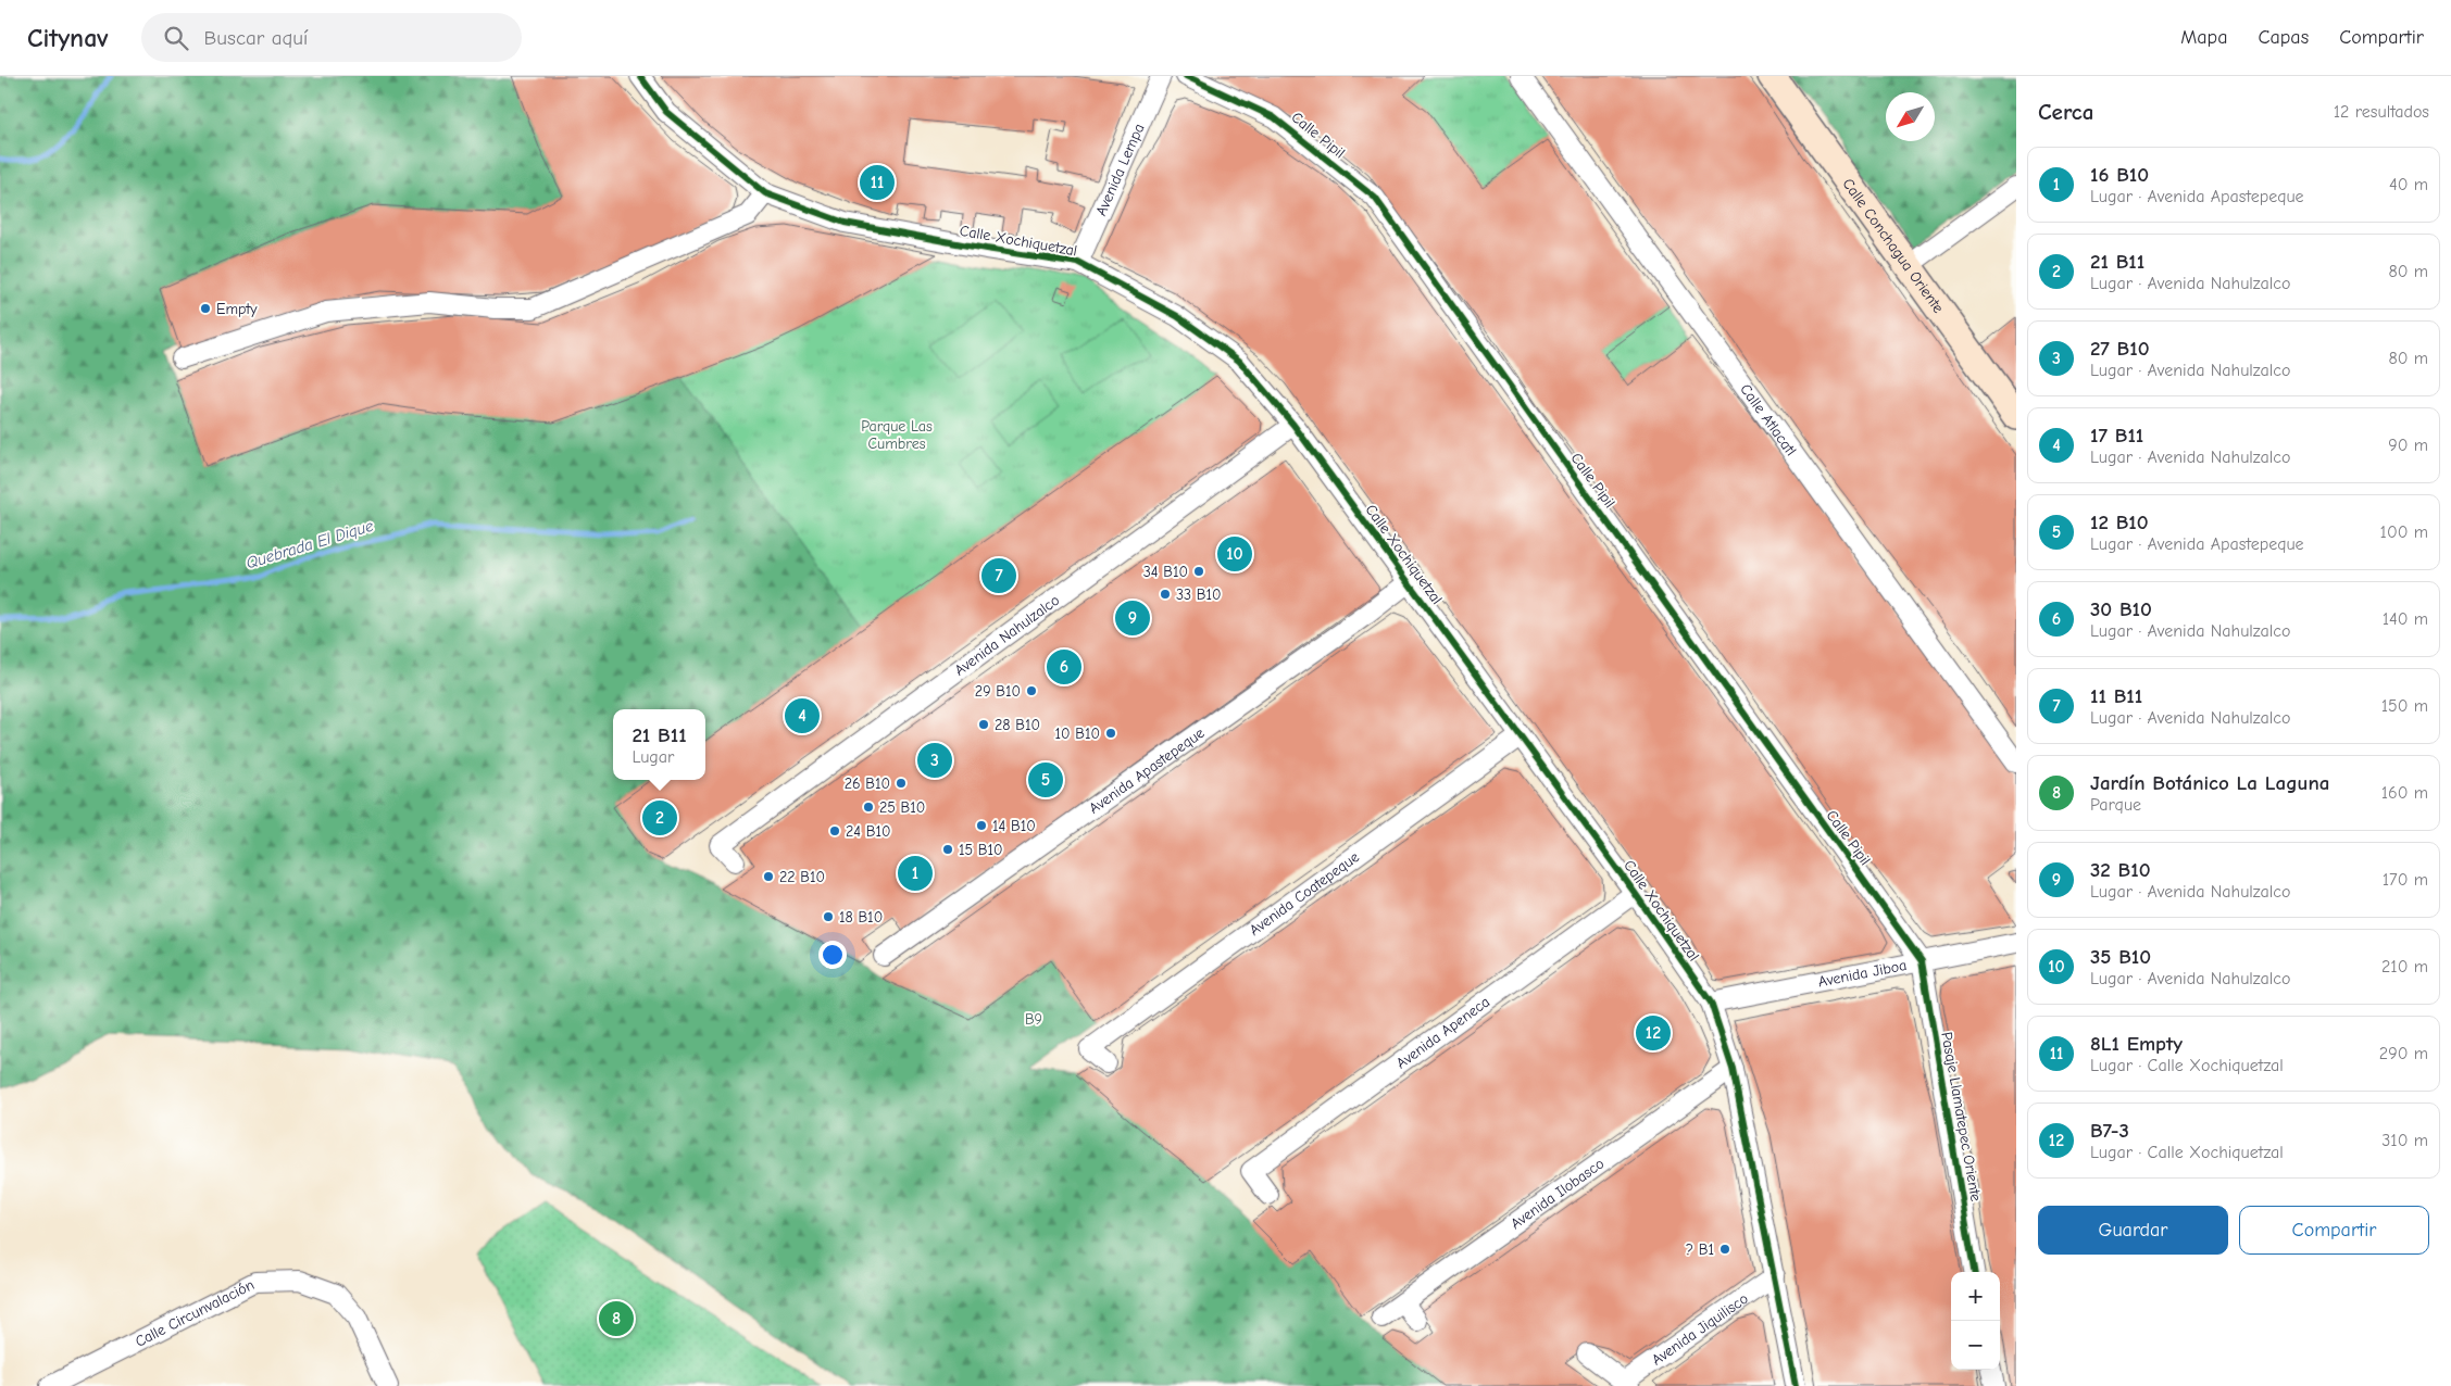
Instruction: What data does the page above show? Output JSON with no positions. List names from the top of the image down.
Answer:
{
  "streets": {
    "main road": ["Calle Conchagua Oriente"],
    "street": [
      "Calle Pipil",
      "Avenida Lempa",
      "Calle Xochiquetzal",
      "Calle Atlacatl",
      "Avenida Nahulzalco",
      "Avenida Apastepeque",
      "Avenida Coatepeque",
      "Avenida Jiboa",
      "Avenida Apeneca",
      "Pasaje Llamatepec Oriente",
      "Avenida Ilobasco",
      "Calle Circunvalación",
      "Avenida Jiquilisco"
    ]
  },
  "crossings": [
    ["Calle Pipil", "Avenida Jiboa"],
    ["Calle Pipil", "Pasaje Llamatepec Oriente"],
    ["Avenida Lempa", "Calle Xochiquetzal"],
    ["Calle Xochiquetzal", "Avenida Nahulzalco"],
    ["Calle Xochiquetzal", "Avenida Apastepeque"],
    ["Calle Xochiquetzal", "Avenida Coatepeque"],
    ["Calle Xochiquetzal", "Avenida Jiboa"],
    ["Calle Xochiquetzal", "Avenida Apeneca"],
    ["Calle Xochiquetzal", "Avenida Ilobasco"],
    ["Calle Xochiquetzal", "Avenida Jiquilisco"],
    ["Avenida Jiboa", "Pasaje Llamatepec Oriente"]
  ],
  "water": ["Quebrada El Dique"],
  "parks": ["Parque Las Cumbres", "B9"],
  "places": [
    "Empty",
    "34 B10",
    "33 B10",
    "29 B10",
    "28 B10",
    "10 B10",
    "26 B10",
    "25 B10",
    "14 B10",
    "24 B10",
    "15 B10",
    "22 B10",
    "18 B10",
    "? B1"
  ],
  "north": "bottom left",
  "page": {
    "header": "Citynav",
    "search": "Buscar aquí",
    "nav": ["Mapa", "Capas", "Compartir"],
    "heading": ["Cerca", "12 resultados"],
    "list": [
      {
        "mark": "1",
        "name": "16 B10",
        "note": "Lugar · Avenida Apastepeque",
        "value": "40 m"
      },
      {
        "mark": "2",
        "name": "21 B11",
        "note": "Lugar · Avenida Nahulzalco",
        "value": "80 m"
      },
      {
        "mark": "3",
        "name": "27 B10",
        "note": "Lugar · Avenida Nahulzalco",
        "value": "80 m"
      },
      {
        "mark": "4",
        "name": "17 B11",
        "note": "Lugar · Avenida Nahulzalco",
        "value": "90 m"
      },
      {
        "mark": "5",
        "name": "12 B10",
        "note": "Lugar · Avenida Apastepeque",
        "value": "100 m"
      },
      {
        "mark": "6",
        "name": "30 B10",
        "note": "Lugar · Avenida Nahulzalco",
        "value": "140 m"
      },
      {
        "mark": "7",
        "name": "11 B11",
        "note": "Lugar · Avenida Nahulzalco",
        "value": "150 m"
      },
      {
        "mark": "8",
        "name": "Jardín Botánico La Laguna",
        "note": "Parque",
        "value": "160 m"
      },
      {
        "mark": "9",
        "name": "32 B10",
        "note": "Lugar · Avenida Nahulzalco",
        "value": "170 m"
      },
      {
        "mark": "10",
        "name": "35 B10",
        "note": "Lugar · Avenida Nahulzalco",
        "value": "210 m"
      },
      {
        "mark": "11",
        "name": "8L1 Empty",
        "note": "Lugar · Calle Xochiquetzal",
        "value": "290 m"
      },
      {
        "mark": "12",
        "name": "B7-3",
        "note": "Lugar · Calle Xochiquetzal",
        "value": "310 m"
      }
    ],
    "pins": [
      "11",
      "10",
      "7",
      "9",
      "6",
      "4",
      "3",
      "5",
      "2",
      "1",
      "12",
      "8"
    ],
    "popup": ["21 B11", "Lugar"],
    "buttons": ["Guardar", "Compartir"],
    "map_buttons": ["+", "−"]
  }
}
